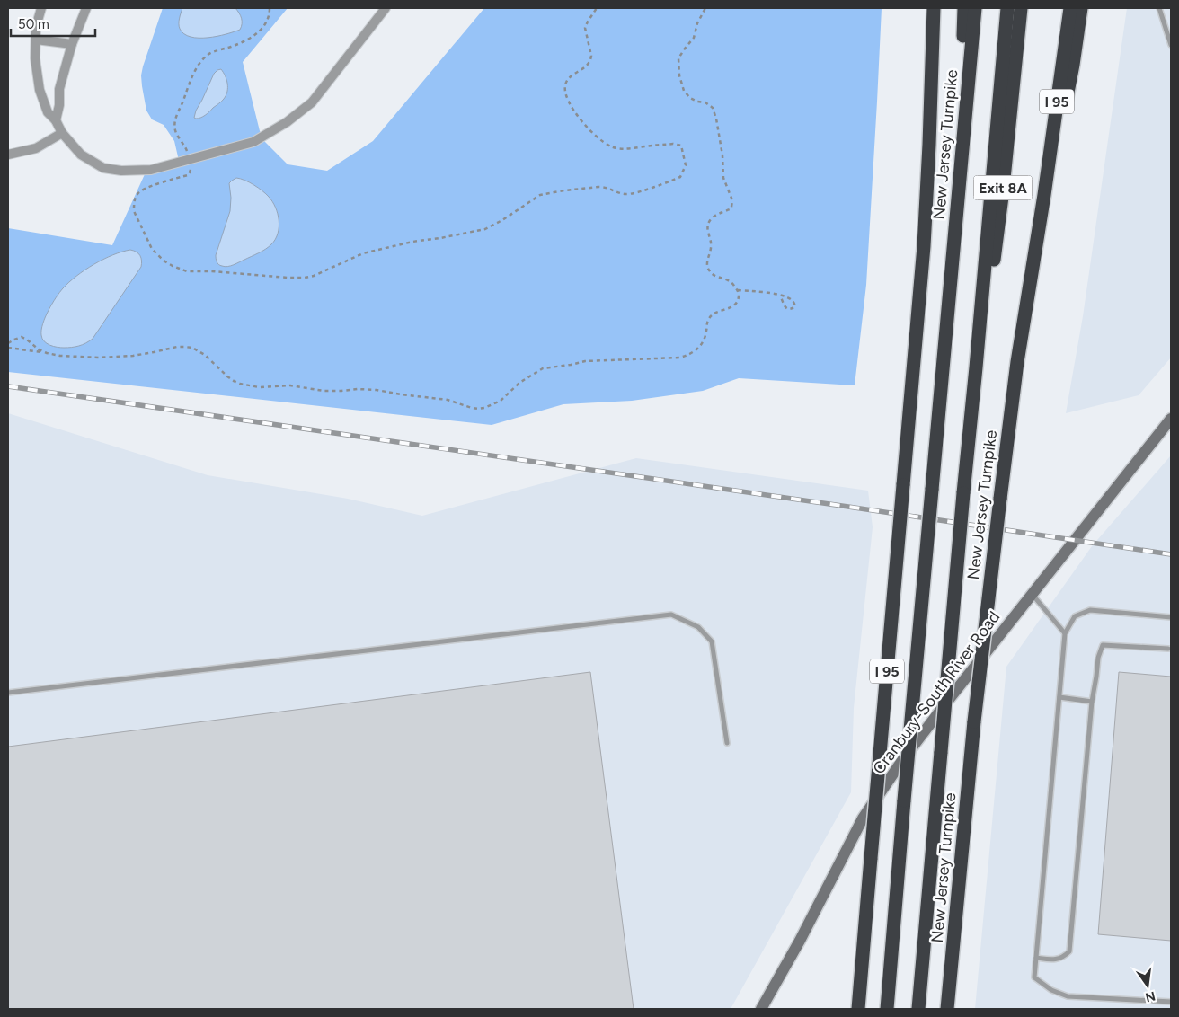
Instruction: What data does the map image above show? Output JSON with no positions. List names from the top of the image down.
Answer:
{
  "streets": {
    "highway": ["I 95", "New Jersey Turnpike", "Exit 8A"],
    "main road": ["Cranbury-South River Road"]
  },
  "crossings": [
    ["New Jersey Turnpike", "Exit 8A"]
  ],
  "scale_bar": "50 m",
  "north": "bottom"
}
